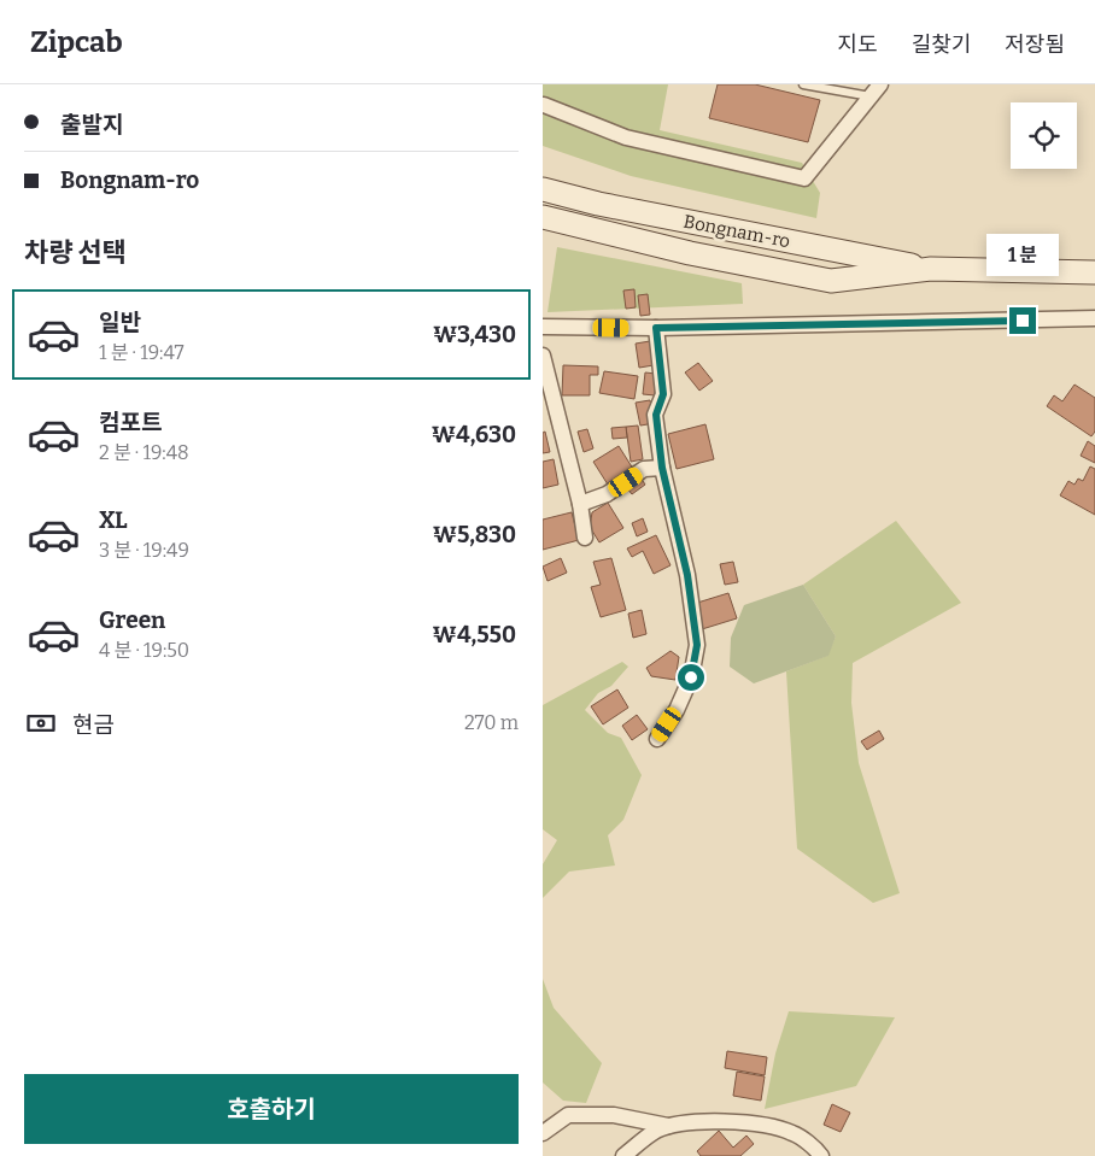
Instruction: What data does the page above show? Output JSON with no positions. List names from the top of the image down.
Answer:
{
  "streets": {
    "main road": ["Bongnam-ro"]
  },
  "page": {
    "header": "Zipcab",
    "nav": ["지도", "길찾기", "저장됨"],
    "banner": ["출발지", "Bongnam-ro"],
    "heading": "차량 선택",
    "bubble": "1 분",
    "list": [
      {
        "name": "일반",
        "note": "1 분 · 19:47",
        "value": "₩3,430"
      },
      {
        "name": "컴포트",
        "note": "2 분 · 19:48",
        "value": "₩4,630"
      },
      {
        "name": "XL",
        "note": "3 분 · 19:49",
        "value": "₩5,830"
      },
      {
        "name": "Green",
        "note": "4 분 · 19:50",
        "value": "₩4,550"
      }
    ],
    "pay": ["현금", "270 m"],
    "buttons": "호출하기"
  }
}
